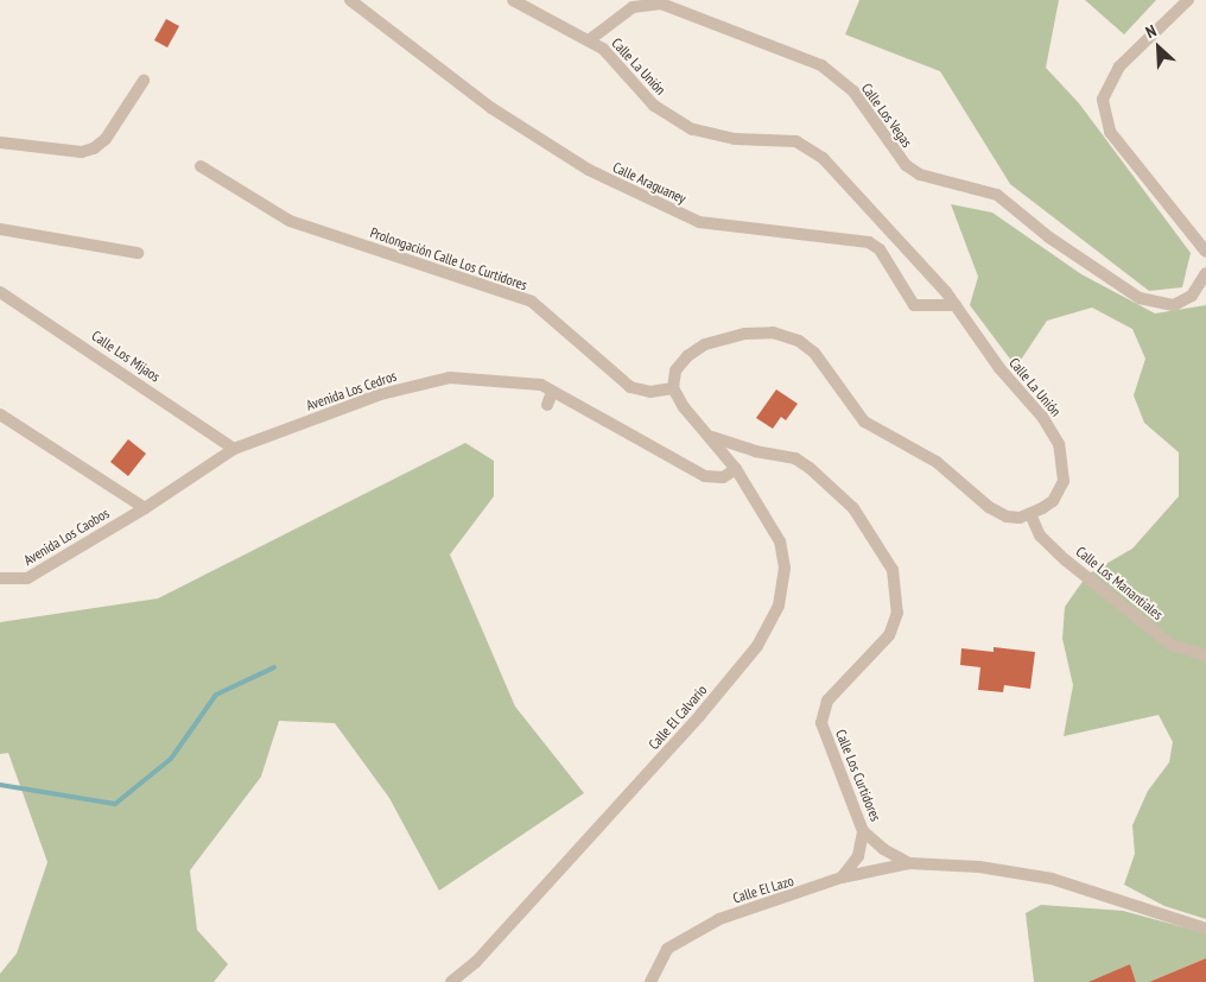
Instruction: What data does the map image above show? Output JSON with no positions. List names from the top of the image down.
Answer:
{
  "streets": {
    "street": [
      "Calle La Unión",
      "Calle Los Vegas",
      "Calle Araguaney",
      "Prolongación Calle Los Curtidores",
      "Calle Los Mijaos",
      "Avenida Los Cedros",
      "Avenida Los Caobos",
      "Calle Los Manantiales",
      "Calle El Calvario",
      "Calle Los Curtidores",
      "Calle El Lazo"
    ]
  },
  "crossings": [
    ["Calle La Unión", "Calle Los Vegas"],
    ["Calle La Unión", "Calle Araguaney"],
    ["Calle La Unión", "Calle Los Manantiales"],
    ["Calle Los Mijaos", "Avenida Los Cedros"],
    ["Avenida Los Cedros", "Avenida Los Caobos"],
    ["Avenida Los Cedros", "Calle El Calvario"],
    ["Calle El Calvario", "Calle Los Curtidores"],
    ["Calle Los Curtidores", "Calle El Lazo"]
  ],
  "north": "top left"
}
